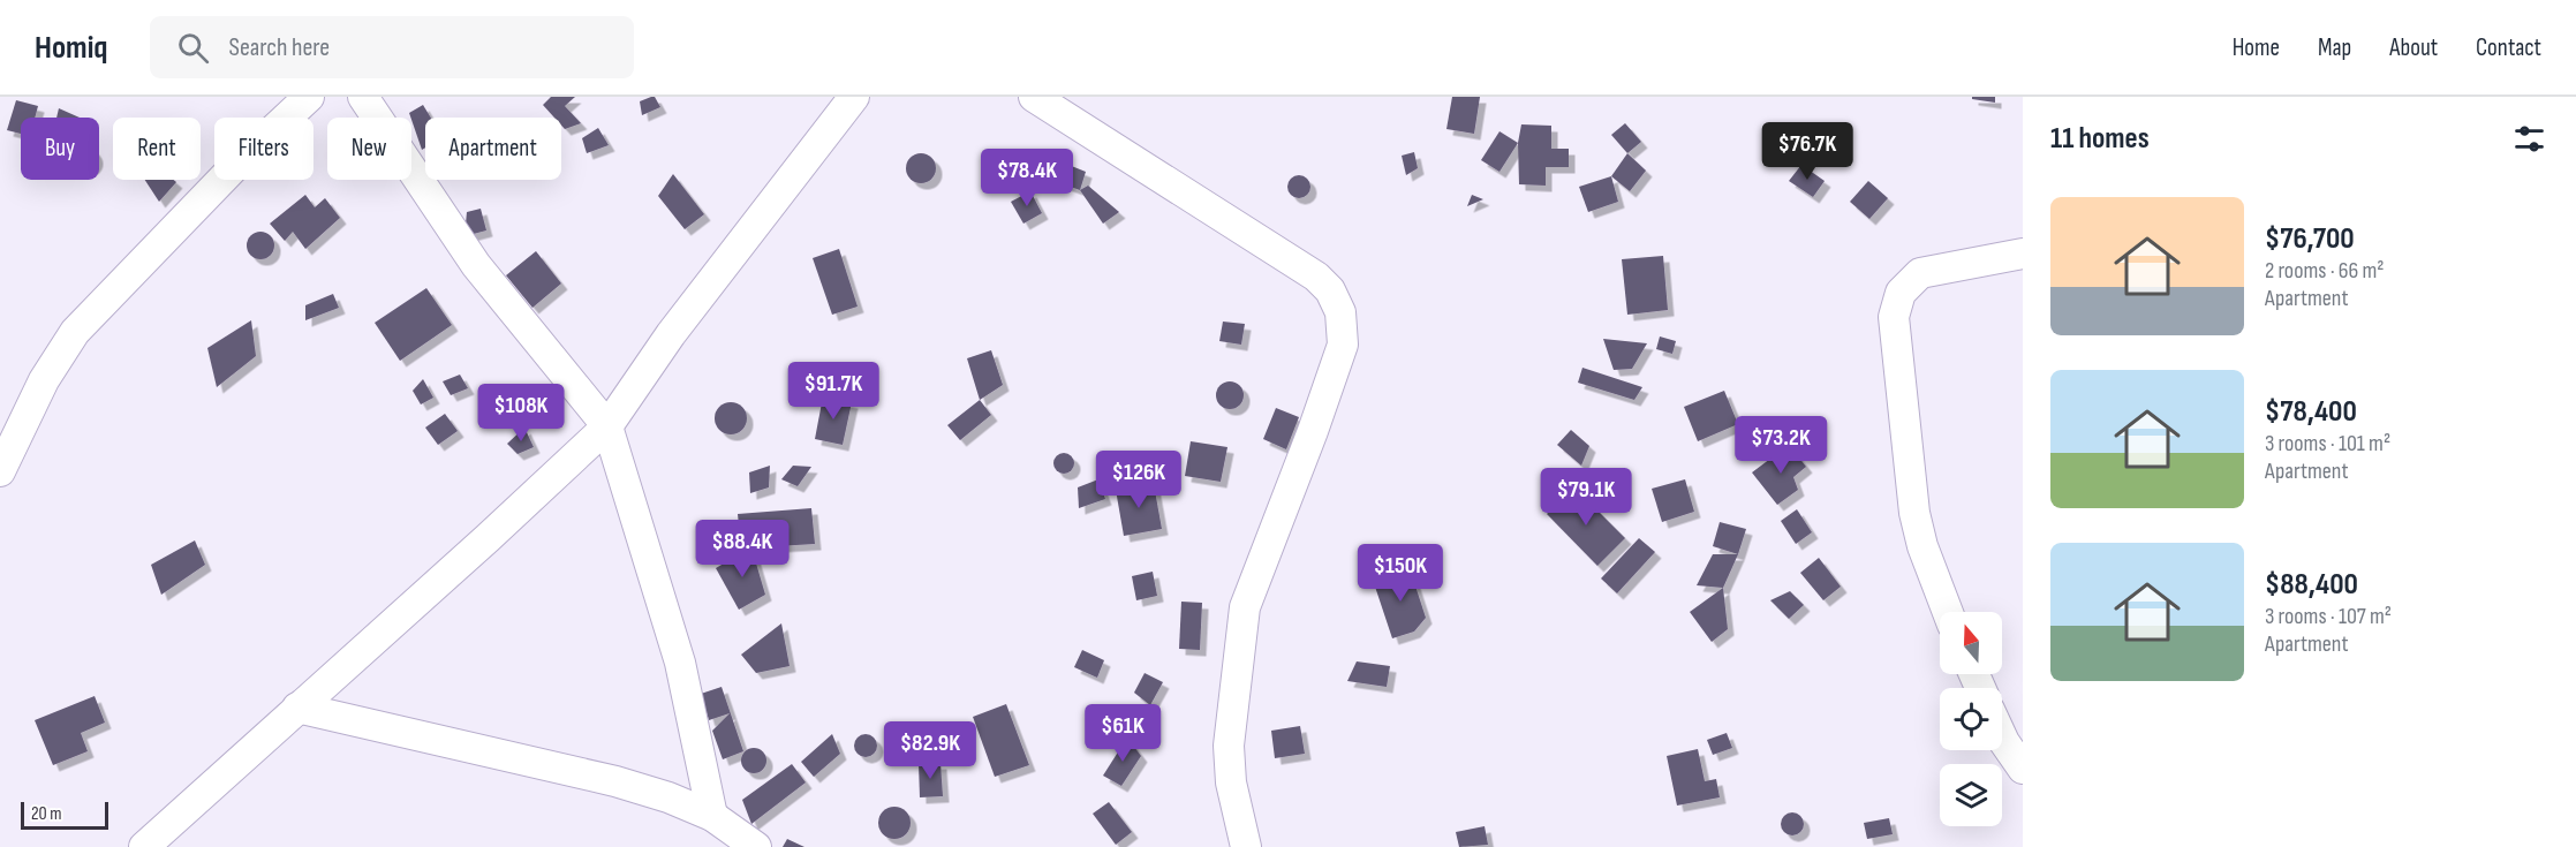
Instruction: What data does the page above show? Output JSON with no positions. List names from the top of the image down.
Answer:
{
  "scale_bar": "20 m",
  "north": "top",
  "page": {
    "header": "Homiq",
    "search": "Search here",
    "nav": [
      "Home",
      "Map",
      "About",
      "Contact"
    ],
    "heading": "11 homes",
    "chip": [
      "Buy",
      "Rent",
      "Filters",
      "New",
      "Apartment"
    ],
    "price": [
      "$76.7K",
      "$78.4K",
      "$91.7K",
      "$108K",
      "$73.2K",
      "$126K",
      "$79.1K",
      "$88.4K",
      "$150K",
      "$61K",
      "$82.9K"
    ],
    "list": [
      {
        "name": "$76,700",
        "note": "2 rooms · 66 m² · Apartment"
      },
      {
        "name": "$78,400",
        "note": "3 rooms · 101 m² · Apartment"
      },
      {
        "name": "$88,400",
        "note": "3 rooms · 107 m² · Apartment"
      }
    ],
    "scale": "20 m"
  }
}
